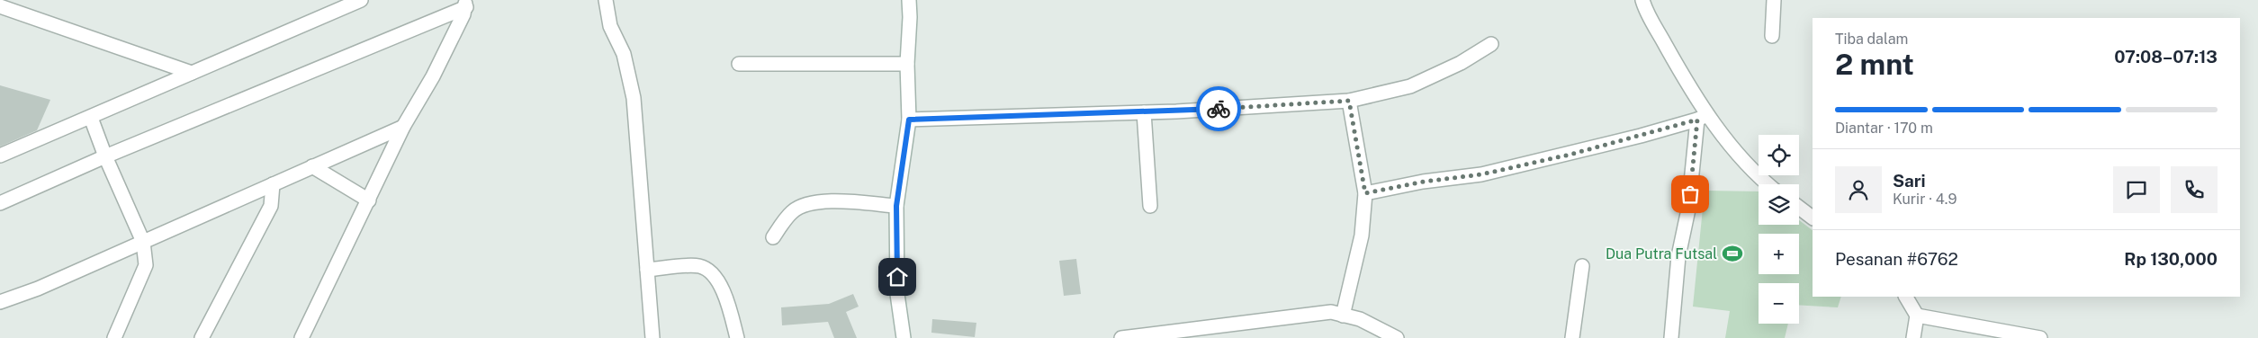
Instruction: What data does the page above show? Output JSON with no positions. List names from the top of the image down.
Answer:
{
  "places": {
    "sports": ["Dua Putra Futsal"]
  },
  "page": {
    "heading": ["2 mnt", "Tiba dalam", "07:08–07:13"],
    "panel": [
      "Sari",
      "Kurir · 4.9",
      "Pesanan #6762",
      "Rp 130,000"
    ],
    "bar": "Diantar · 170 m",
    "map_buttons": ["+", "−"]
  }
}
